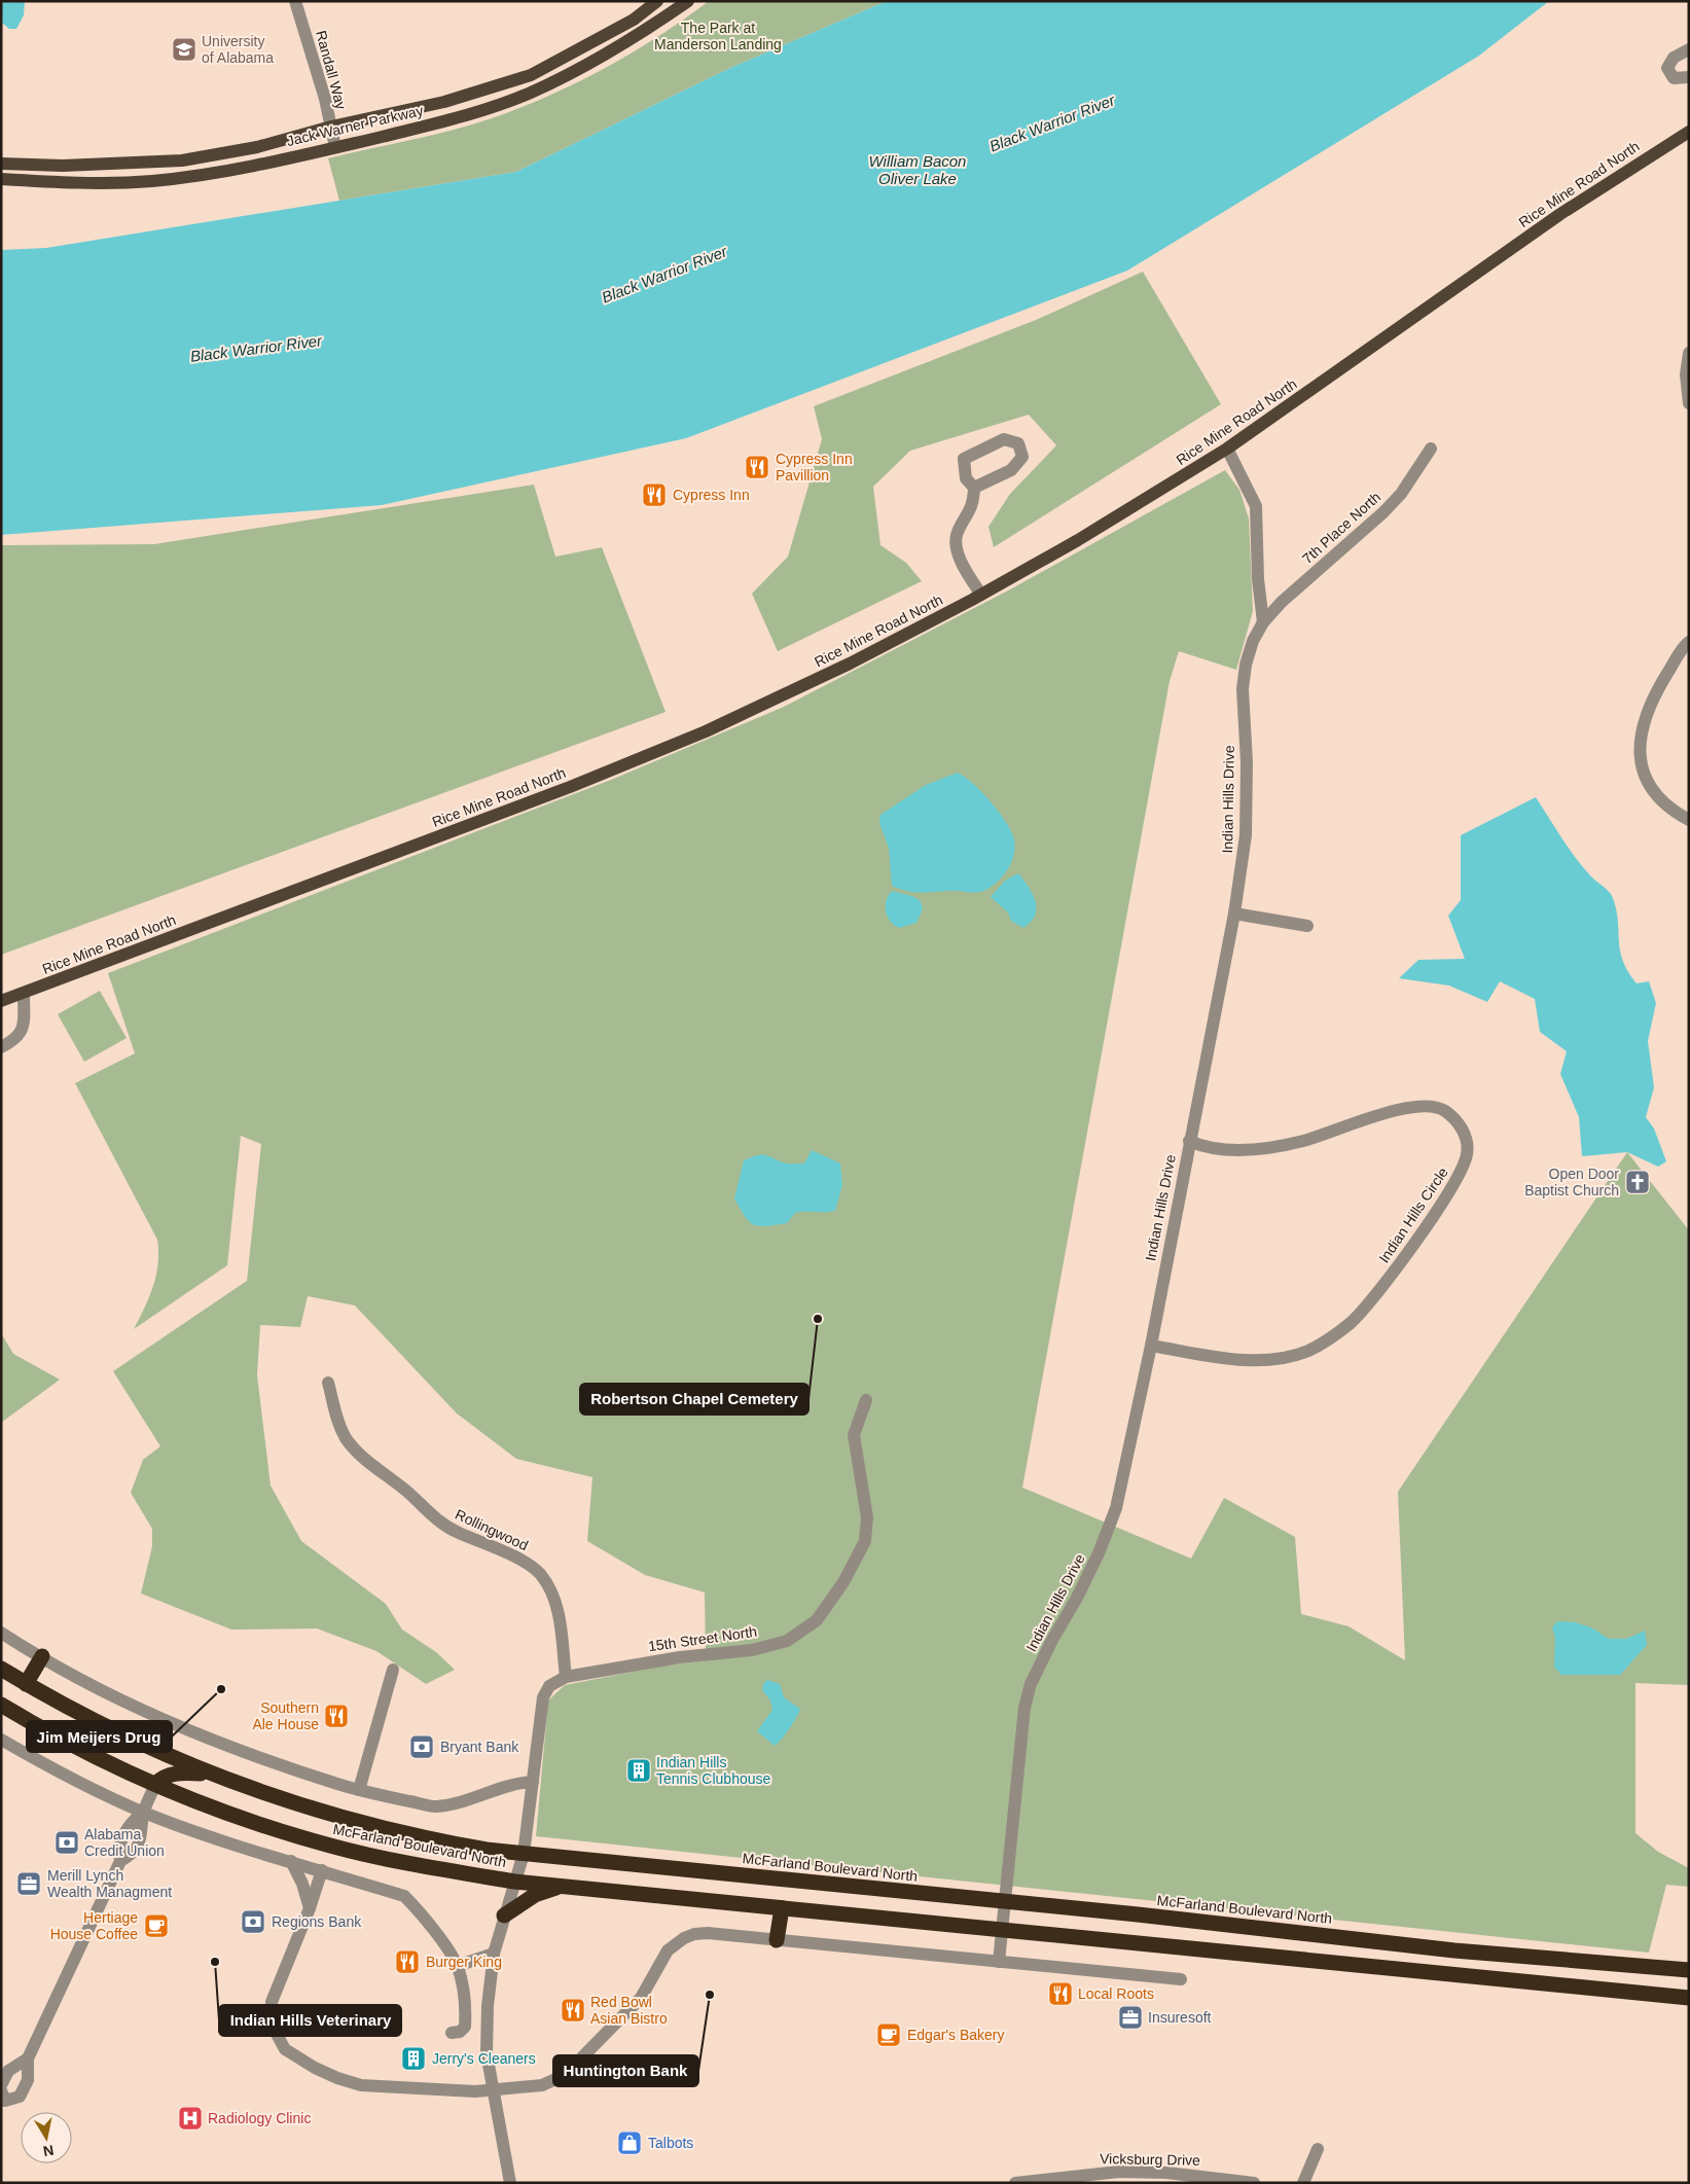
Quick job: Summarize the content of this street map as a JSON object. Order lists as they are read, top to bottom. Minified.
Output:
{"streets":{"highway":["McFarland Boulevard North"],"main road":["Jack Warner Parkway","Rice Mine Road North"],"street":["Randall Way","7th Place North","Indian Hills Drive","Indian Hills Circle","Rollingwood","15th Street North","Vicksburg Drive"]},"crossings":[["Randall Way","Jack Warner Parkway"],["7th Place North","Indian Hills Drive"],["Indian Hills Drive","Indian Hills Circle"],["Indian Hills Drive","McFarland Boulevard North"],["Rollingwood","15th Street North"]],"water":["Black Warrior River","William Bacon Oliver Lake"],"parks":["The Park at Manderson Landing"],"places":{"school or university":["University of Alabama"],"restaurant":["Cypress Inn Pavillion","Cypress Inn","Southern Ale House","Burger King","Local Roots","Red Bowl Asian Bistro"],"church":["Open Door Baptist Church"],"other":["Robertson Chapel Cemetery","Jim Meijers Drug","Indian Hills Veterinary","Huntington Bank"],"bank":["Bryant Bank","Alabama Credit Union","Regions Bank"],"building":["Indian Hills Tennis Clubhouse","Jerry's Cleaners"],"office":["Merill Lynch Wealth Managment","Insuresoft"],"cafe":["Hertiage House Coffee","Edgar's Bakery"],"hospital":["Radiology Clinic"],"shop":["Talbots"]},"north":"bottom"}
